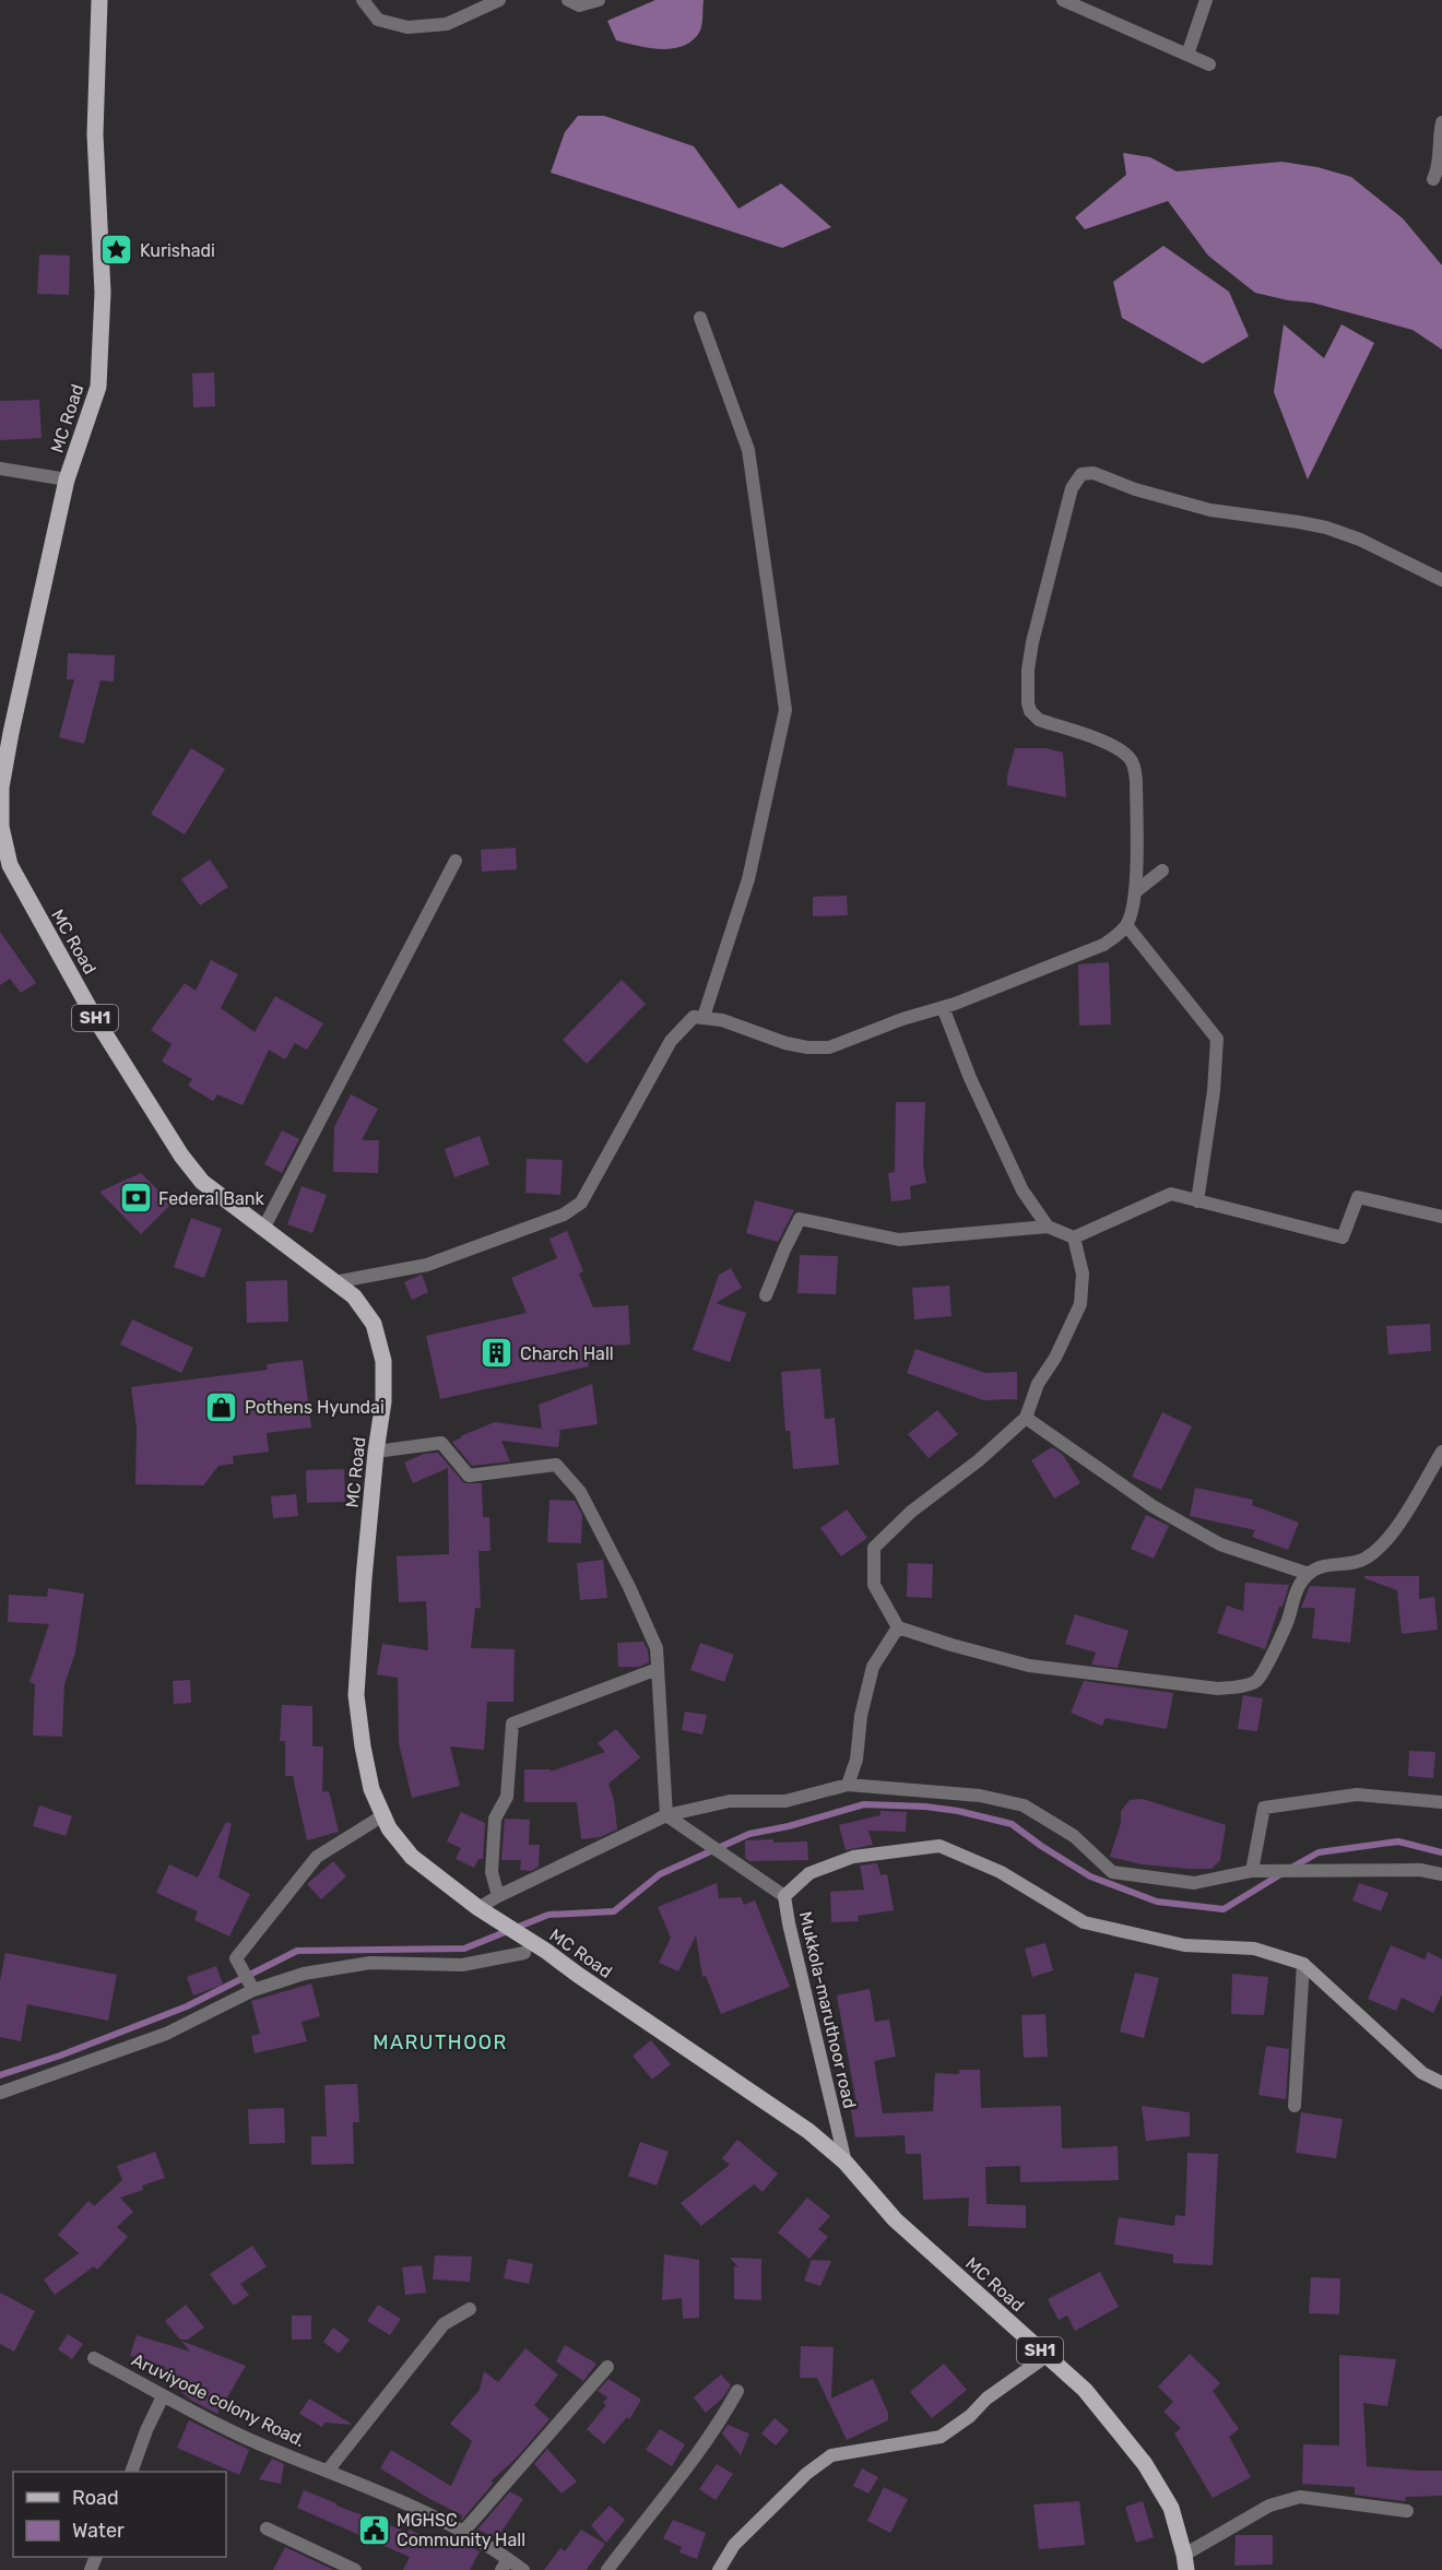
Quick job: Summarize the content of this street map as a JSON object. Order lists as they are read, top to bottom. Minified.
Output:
{"streets":{"main road":["MC Road","SH1"],"street":["Mukkola-maruthoor road","Aruviyode colony Road."]},"crossings":[["MC Road","Mukkola-maruthoor road"]],"districts":["MARUTHOOR"],"places":{"place":["Kurishadi"],"bank":["Federal Bank"],"building":["Charch Hall"],"shop":["Pothens Hyundai"],"public building":["MGHSC Community Hall"]},"legend":["Road","Water"]}
